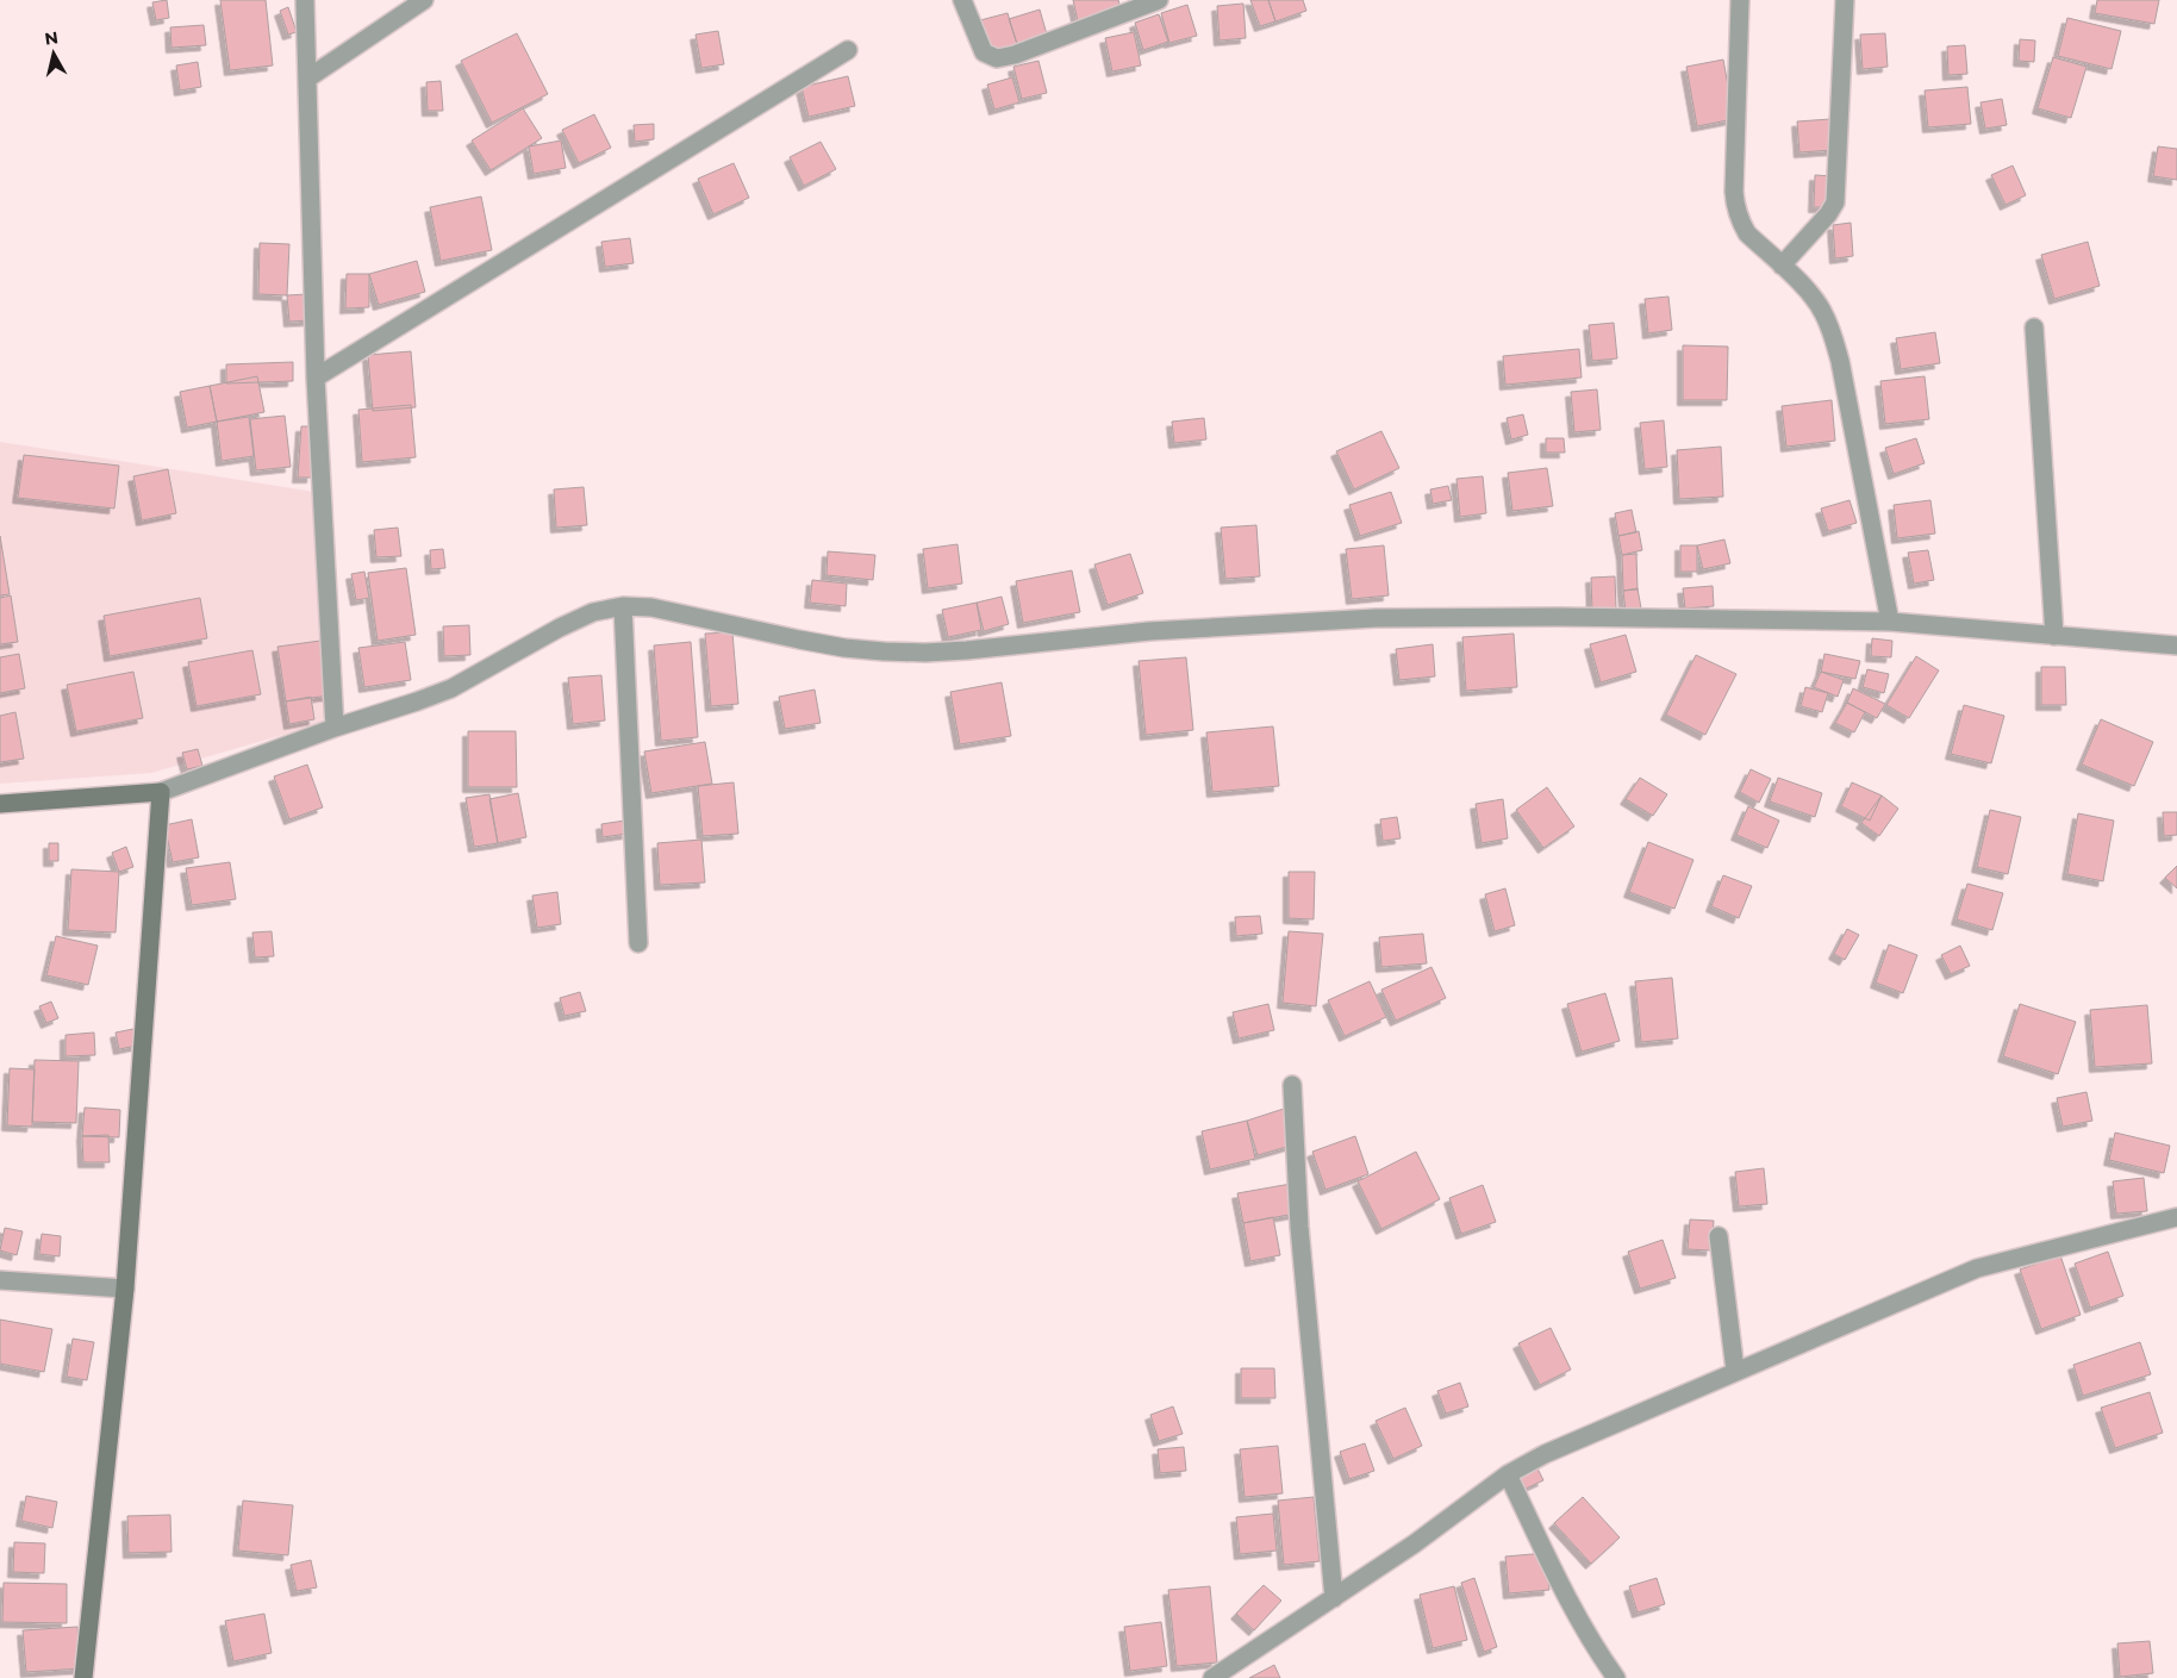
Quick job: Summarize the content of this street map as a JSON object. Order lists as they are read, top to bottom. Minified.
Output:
{"north":"top"}
